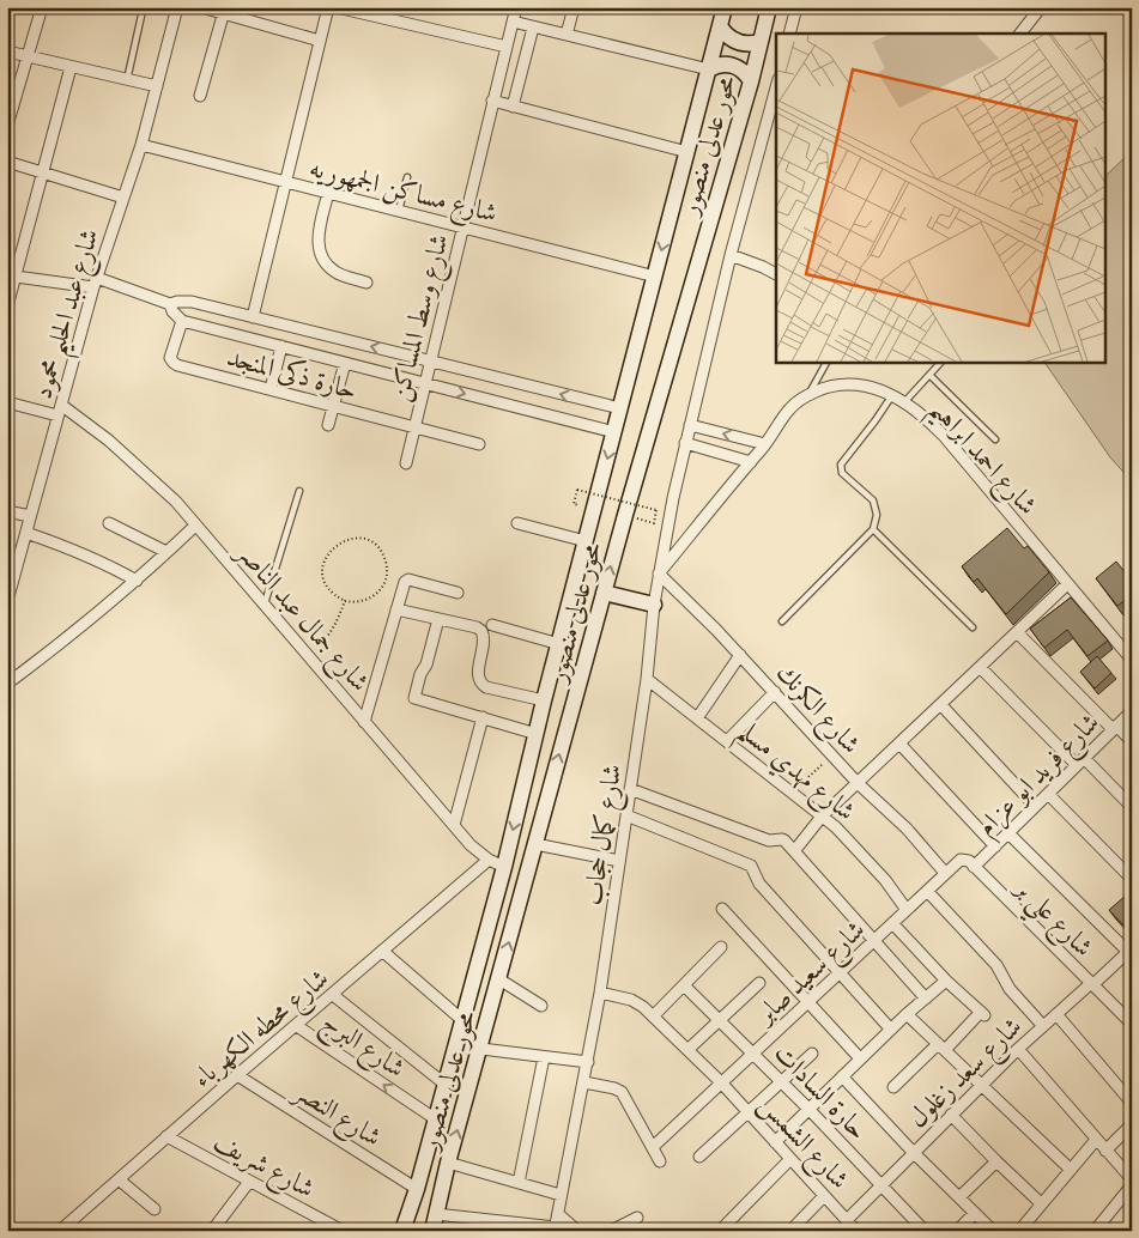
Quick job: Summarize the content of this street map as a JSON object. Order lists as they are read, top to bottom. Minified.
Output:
{"streets":{"main road":["محور عدلى منصور"],"street":["شارع مساكن الجمهوريه","شارع عبد الحليم محمود","شارع وسط المساكن","حارة ذكى المنجد","شارع احمد ابراهيم","شارع جمال عبد الناصر","شارع الكرنك","شارع مهدي مسلم","شارع فريد ابو عزام","شارع كمال حجاب","شارع علي بر","شارع سعيد صابر","شارع محطه الكهرباء","شارع البرج","شارع سعد زغلول","حارة السادات","شارع النصر","شارع الشمس","شارع شريف"]},"crossings":[["محور عدلى منصور","شارع مساكن الجمهوريه"],["محور عدلى منصور","شارع جمال عبد الناصر"],["محور عدلى منصور","شارع البرج"],["محور عدلى منصور","شارع النصر"],["شارع مساكن الجمهوريه","شارع عبد الحليم محمود"],["شارع مساكن الجمهوريه","شارع وسط المساكن"],["شارع عبد الحليم محمود","شارع جمال عبد الناصر"],["شارع وسط المساكن","حارة ذكى المنجد"],["شارع احمد ابراهيم","شارع الكرنك"],["شارع احمد ابراهيم","شارع كمال حجاب"],["شارع جمال عبد الناصر","شارع محطه الكهرباء"],["شارع الكرنك","شارع كمال حجاب"],["شارع الكرنك","شارع سعيد صابر"],["شارع مهدي مسلم","شارع كمال حجاب"],["شارع مهدي مسلم","شارع سعيد صابر"],["شارع فريد ابو عزام","شارع علي بر"],["شارع فريد ابو عزام","شارع سعيد صابر"],["شارع كمال حجاب","شارع الشمس"],["شارع علي بر","شارع سعيد صابر"],["شارع علي بر","شارع سعد زغلول"],["شارع سعيد صابر","حارة السادات"],["شارع سعيد صابر","شارع الشمس"],["شارع محطه الكهرباء","شارع البرج"],["شارع محطه الكهرباء","شارع النصر"],["شارع محطه الكهرباء","شارع شريف"],["شارع سعد زغلول","حارة السادات"],["شارع سعد زغلول","شارع الشمس"]]}
